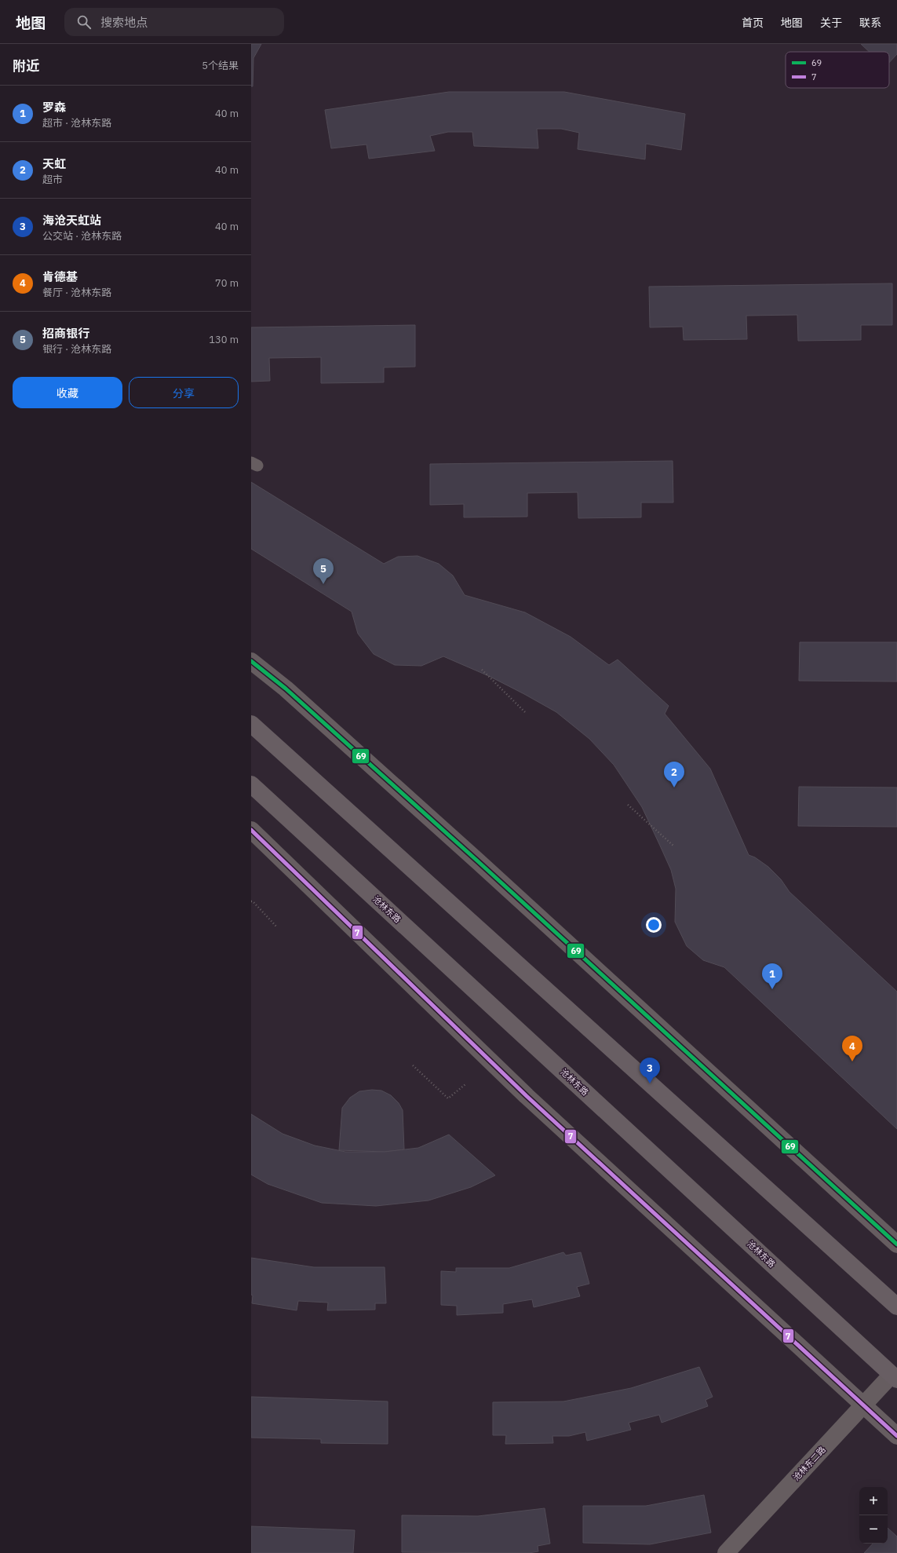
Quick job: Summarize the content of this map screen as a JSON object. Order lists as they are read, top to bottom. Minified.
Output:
{"streets":{"street":["沧林东路","沧林东二路"]},"crossings":[["沧林东路","沧林东二路"]],"lines":["transit line 69","transit line 7"],"legend":["69","7"],"page":{"header":"地图","search":"搜索地点","nav":["首页","地图","关于","联系"],"heading":["附近","5个结果"],"list":[{"mark":"1","name":"罗森","note":"超市 · 沧林东路","value":"40 m"},{"mark":"2","name":"天虹","note":"超市","value":"40 m"},{"mark":"3","name":"海沧天虹站","note":"公交站 · 沧林东路","value":"40 m"},{"mark":"4","name":"肯德基","note":"餐厅 · 沧林东路","value":"70 m"},{"mark":"5","name":"招商银行","note":"银行 · 沧林东路","value":"130 m"}],"buttons":["收藏","分享"],"pins":["5","2","1","4","3"],"map_buttons":["+","−"]}}
